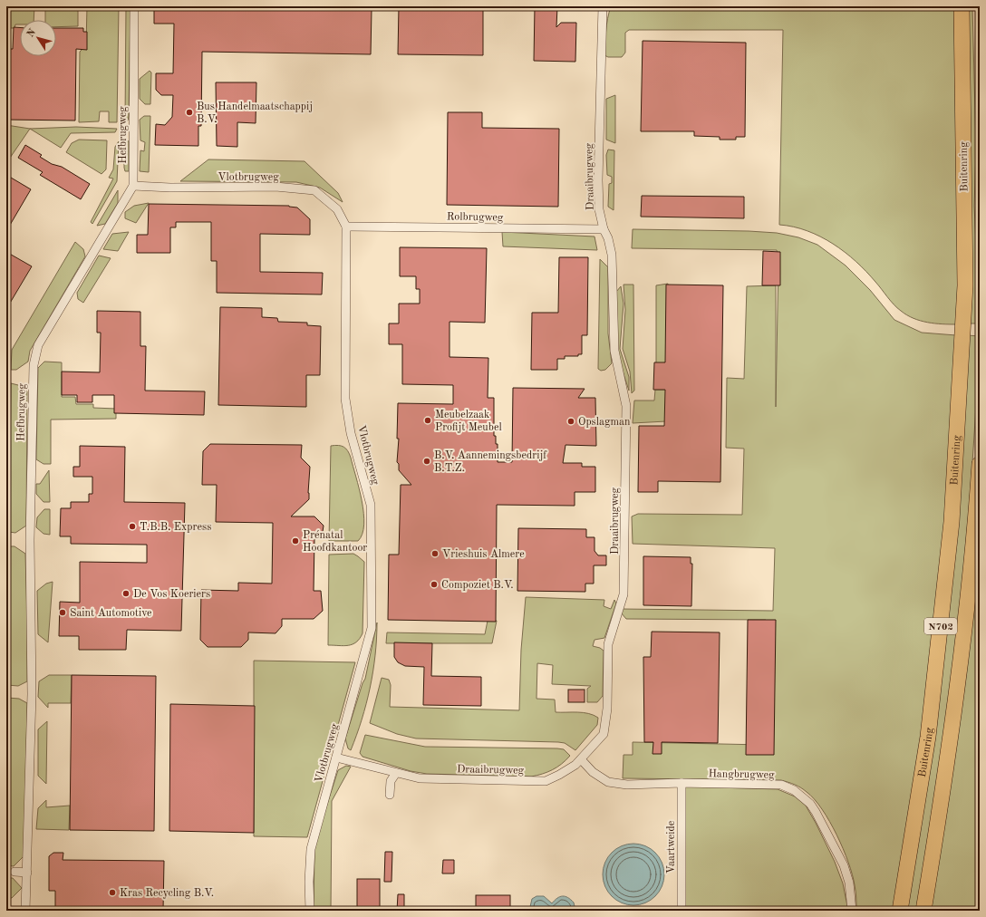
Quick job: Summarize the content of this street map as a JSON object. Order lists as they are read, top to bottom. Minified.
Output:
{"streets":{"highway":["Buitenring","N702"],"street":["Hefbrugweg","Vlotbrugweg","Draaibrugweg","Rolbrugweg","Hangbrugweg","Vaartweide"]},"crossings":[["Hefbrugweg","Vlotbrugweg"],["Vlotbrugweg","Draaibrugweg"],["Vlotbrugweg","Rolbrugweg"],["Draaibrugweg","Rolbrugweg"],["Draaibrugweg","Hangbrugweg"],["Hangbrugweg","Vaartweide"]],"places":["Bus Handelmaatschappij B.V.","Meubelzaak Profijt Meubel","Opslagman","B.V. Aannemingsbedrijf B.T.Z.","T.B.B. Express","Prénatal Hoofdkantoor","Vrieshuis Almere","Compoziet B.V.","De Vos Koeriers","Saint Automotive","Kras Recycling B.V."],"north":"top left"}
